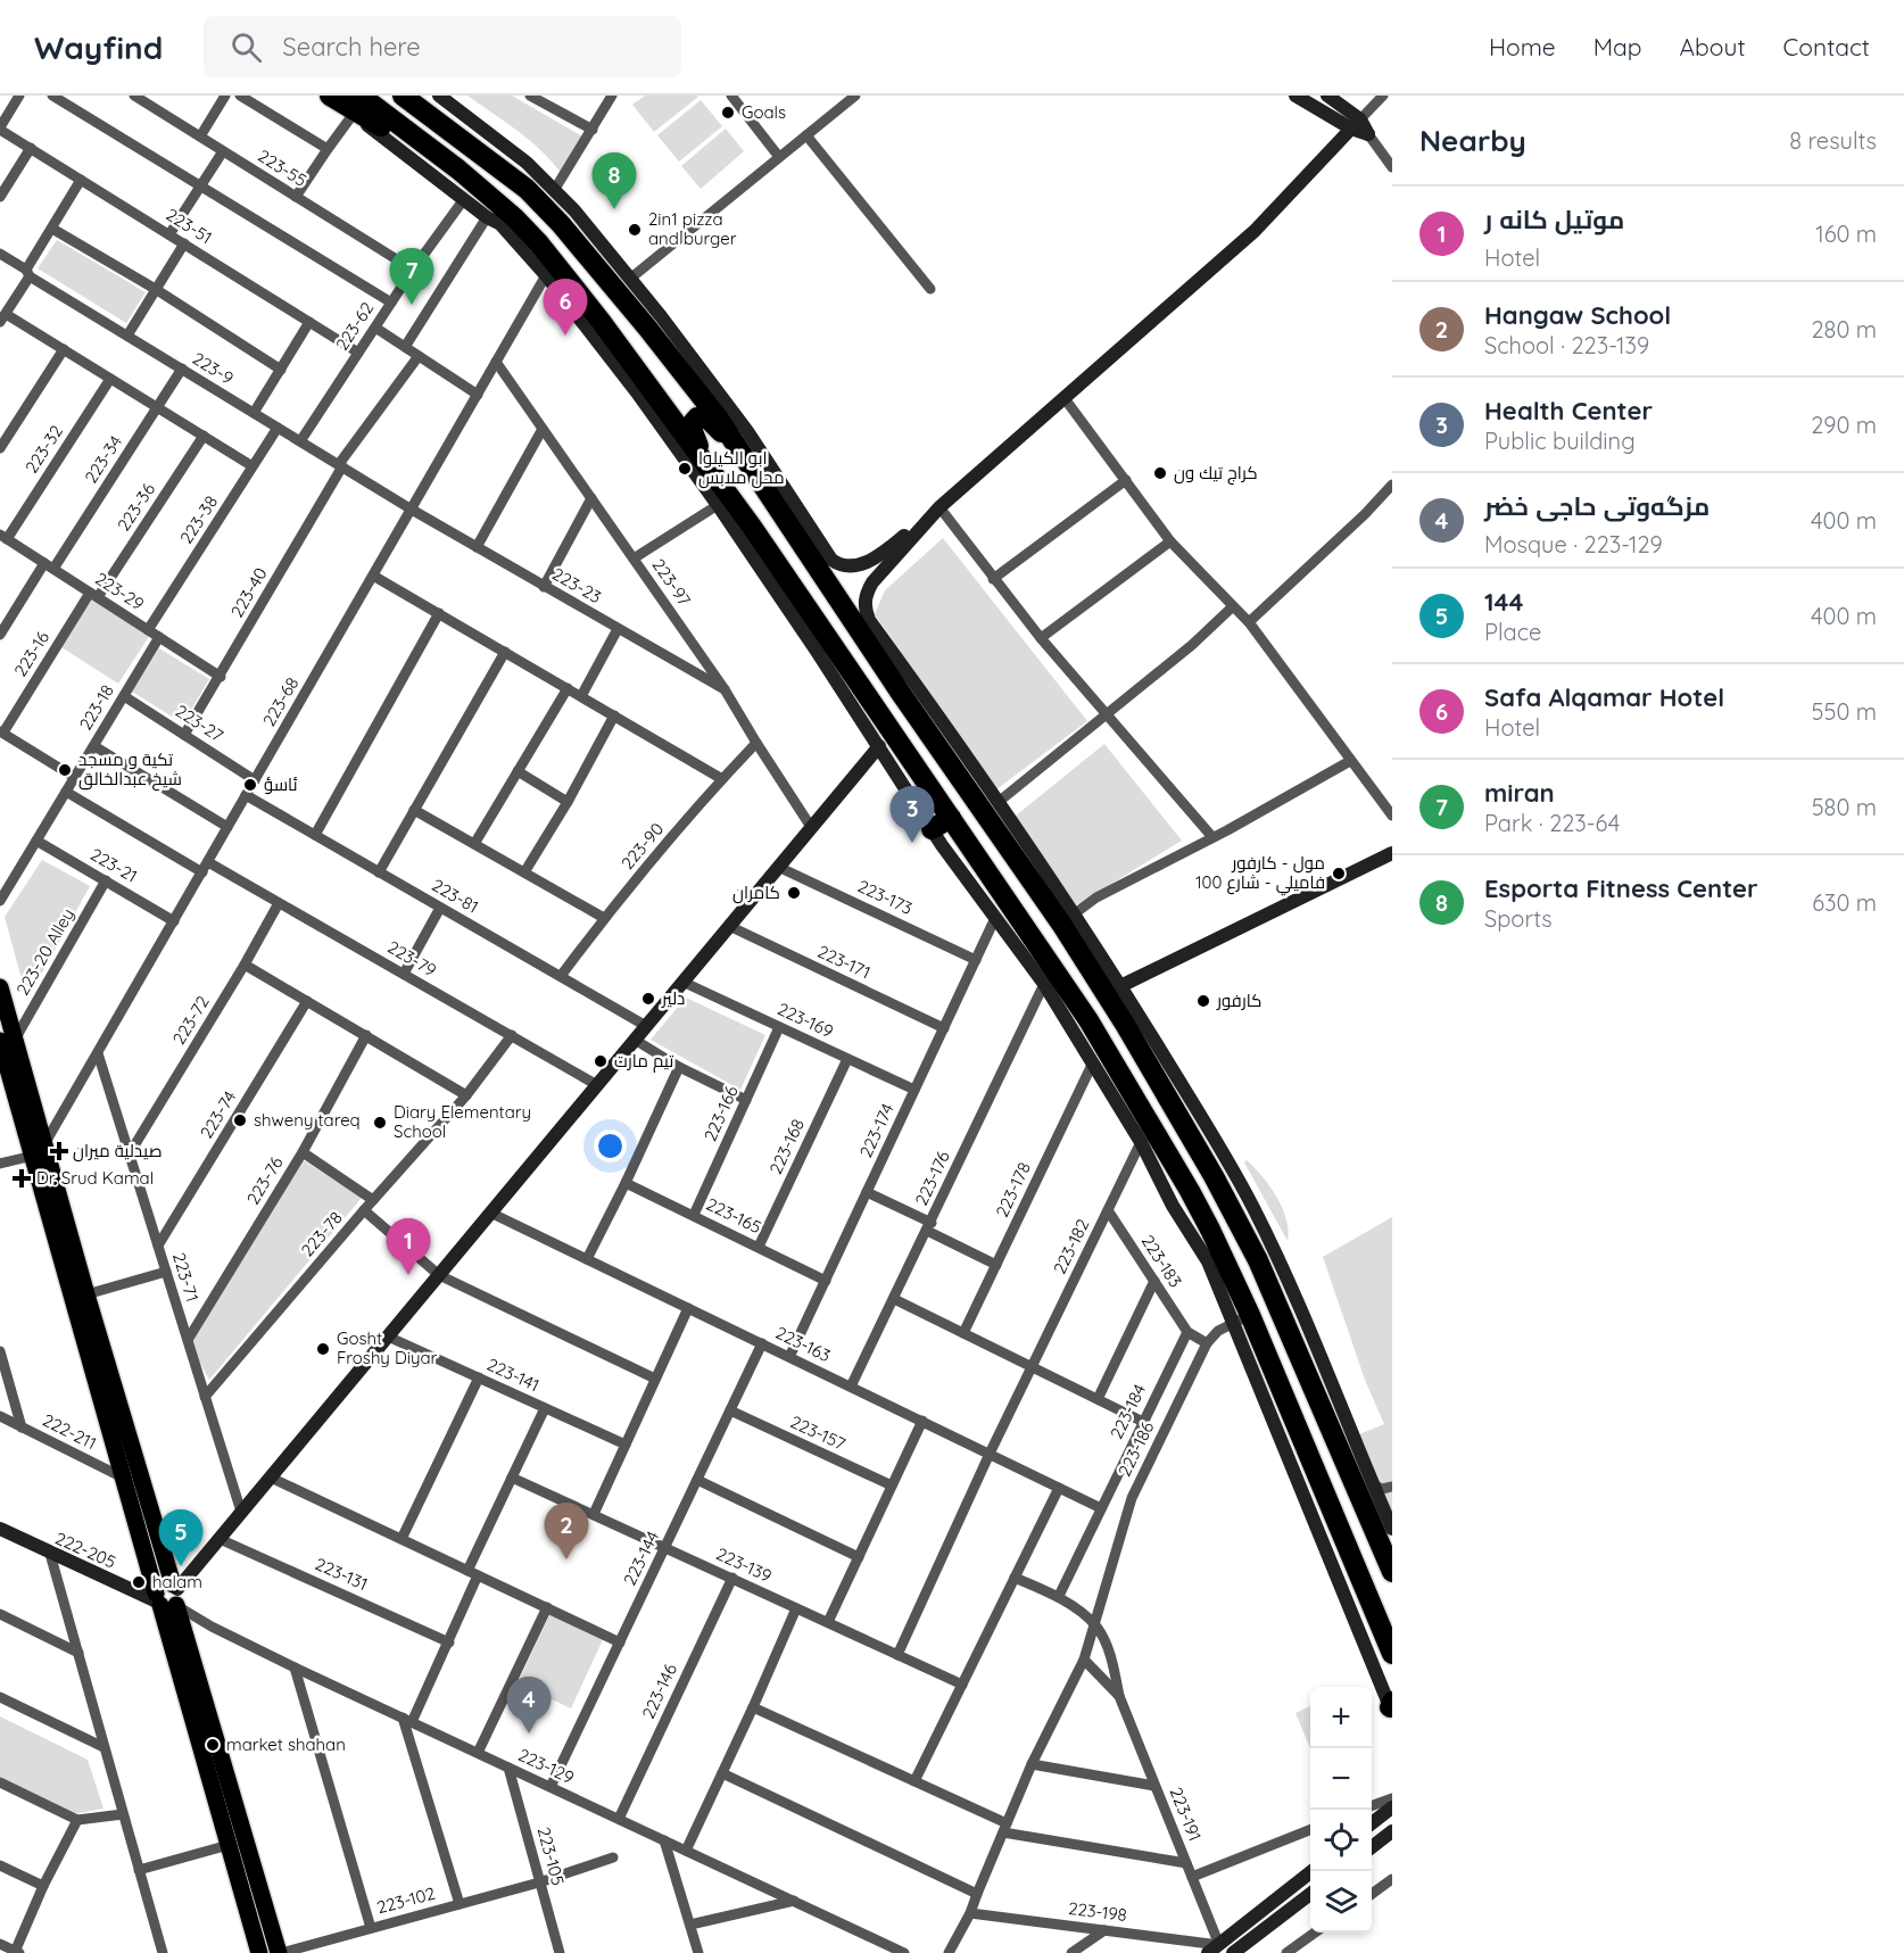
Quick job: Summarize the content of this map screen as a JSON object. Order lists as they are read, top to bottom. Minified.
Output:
{"streets":{"street":["223-55","223-51","223-62","223-9","223-32","223-34","223-36","223-38","223-97","223-23","223-29","223-40","223-16","223-68","223-18","223-27","223-90","223-21","223-81","223-173","223-20 Alley","223-79","223-171","223-72","223-169","223-166","223-74","223-174","223-168","223-176","223-76","223-178","223-165","223-78","223-182","223-183","223-71","223-163","223-141","223-184","222-211","223-157","223-186","222-205","223-144","223-139","223-131","223-146","223-129","223-191","223-105","223-102","223-198"]},"crossings":[["223-55","223-62"],["223-51","223-62"],["223-62","223-9"],["223-9","223-34"],["223-9","223-38"],["223-9","223-23"],["223-9","223-40"],["223-9","223-68"],["223-32","223-29"],["223-34","223-29"],["223-36","223-29"],["223-36","223-16"],["223-38","223-29"],["223-97","223-23"],["223-97","223-68"],["223-97","223-90"],["223-23","223-68"],["223-29","223-40"],["223-29","223-16"],["223-29","223-18"],["223-40","223-27"],["223-68","223-27"],["223-68","223-21"],["223-68","223-81"],["223-68","223-79"],["223-68","223-71"],["223-18","223-27"],["223-18","223-21"],["223-90","223-81"],["223-21","223-20 Alley"],["223-173","223-174"],["223-79","223-72"],["223-79","223-78"],["223-171","223-174"],["223-72","223-71"],["223-169","223-166"],["223-169","223-174"],["223-169","223-168"],["223-166","223-165"],["223-74","223-71"],["223-174","223-165"],["223-174","223-163"],["223-168","223-165"],["223-176","223-163"],["223-76","223-71"],["223-78","223-71"],["223-182","223-183"],["223-182","223-163"],["223-182","223-139"],["223-183","223-184"],["223-163","223-184"],["223-163","223-144"],["223-157","223-144"],["223-186","223-198"],["222-205","223-129"],["223-144","223-139"],["223-144","223-129"],["223-139","223-146"],["223-146","223-129"],["223-129","223-105"],["223-191","223-198"],["223-105","223-102"]],"places":{"other":["Goals","2in1 pizza and burger","ابو الكيلوا محل ملابس","كراج تيك ون","تكية و مسجد شيخ عبدالخالق","ئاسؤ","مول - كارفور فاميلي - شارع 100","كامران","دلير","کارفور","تیم مارت","shweny tareq","Diary Elementary School","Gosht Froshy Diyar","halam","market shahan"],"health":["صيدلية ميران","Dr. Srud Kamal"]},"page":{"header":"Wayfind","search":"Search here","nav":["Home","Map","About","Contact"],"heading":["Nearby","8 results"],"pins":["8","7","6","3","1","2","5","4"],"list":[{"mark":"1","name":"موتيل كانه ر","note":"Hotel","value":"160 m"},{"mark":"2","name":"Hangaw School","note":"School · 223-139","value":"280 m"},{"mark":"3","name":"Health Center","note":"Public building","value":"290 m"},{"mark":"4","name":"مزگه‌وتی حاجی خضر","note":"Mosque · 223-129","value":"400 m"},{"mark":"5","name":"144","note":"Place","value":"400 m"},{"mark":"6","name":"Safa Alqamar Hotel","note":"Hotel","value":"550 m"},{"mark":"7","name":"miran","note":"Park · 223-64","value":"580 m"},{"mark":"8","name":"Esporta Fitness Center","note":"Sports","value":"630 m"}],"map_buttons":["+","−"]}}
